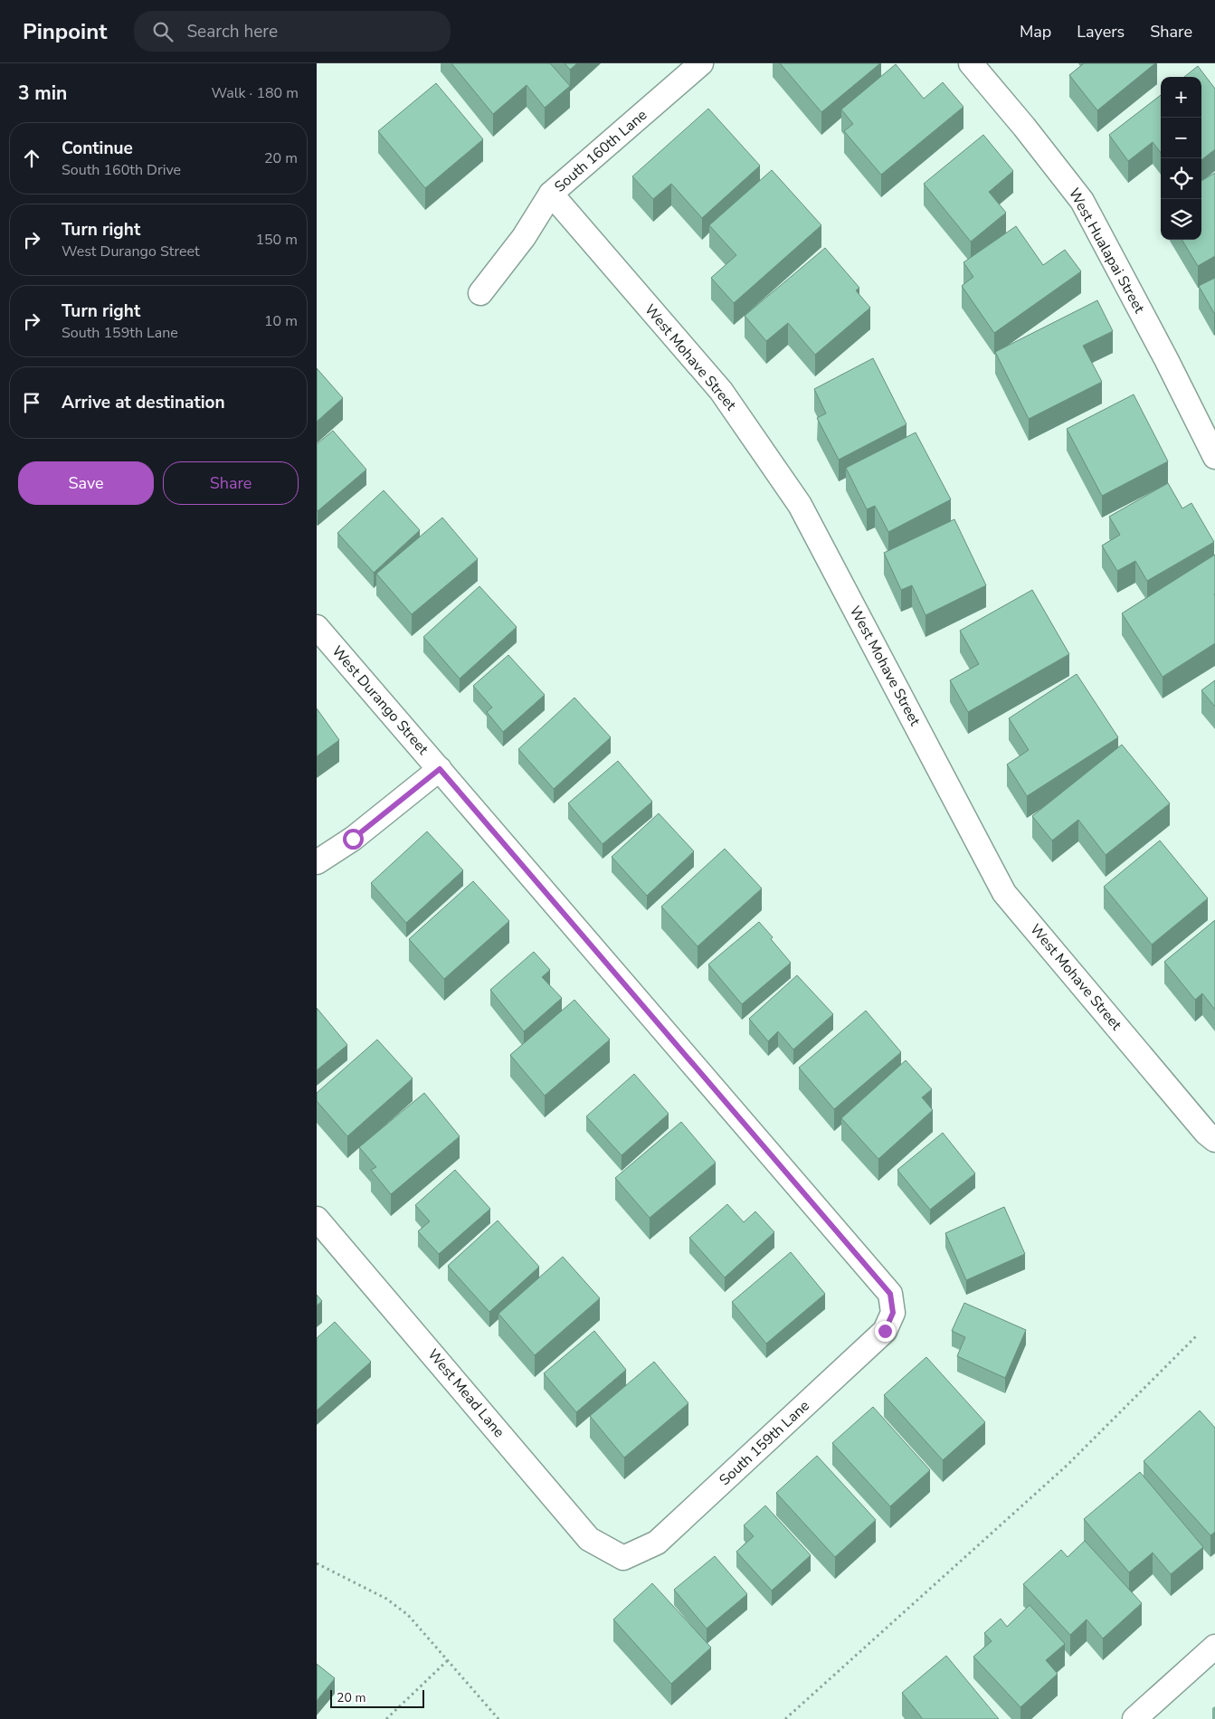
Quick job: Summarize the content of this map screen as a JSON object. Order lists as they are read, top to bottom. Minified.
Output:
{"streets":{"street":["South 160th Lane","West Hualapai Street","West Mohave Street","West Durango Street","West Mead Lane","South 159th Lane"]},"crossings":[["South 160th Lane","West Mohave Street"],["West Durango Street","South 159th Lane"],["West Mead Lane","South 159th Lane"]],"scale_bar":"20 m","page":{"header":"Pinpoint","search":"Search here","nav":["Map","Layers","Share"],"heading":["3 min","Walk · 180 m"],"map_buttons":["+","−"],"list":[["Continue","South 160th Drive","20 m"],["Turn right","West Durango Street","150 m"],["Turn right","South 159th Lane","10 m"],"Arrive at destination"],"buttons":["Save","Share"],"scale":"20 m"}}
